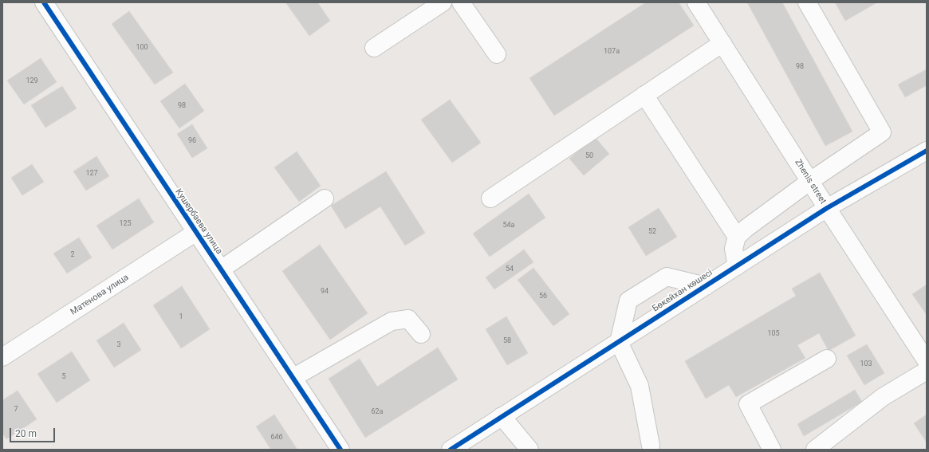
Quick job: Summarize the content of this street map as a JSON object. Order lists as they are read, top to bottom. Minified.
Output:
{"streets":{"street":["Zhenis street","Кушербаева улица","Бөкейхан көшесі","Матенова улица"]},"crossings":[["Zhenis street","Бөкейхан көшесі"],["Кушербаева улица","Матенова улица"]],"house_numbers":["100","107а","98","129","98","96","50","127","125","54а","52","2","54","94","56","1","105","58","3","103","5","7","62а","64б"],"scale_bar":"20 m"}
